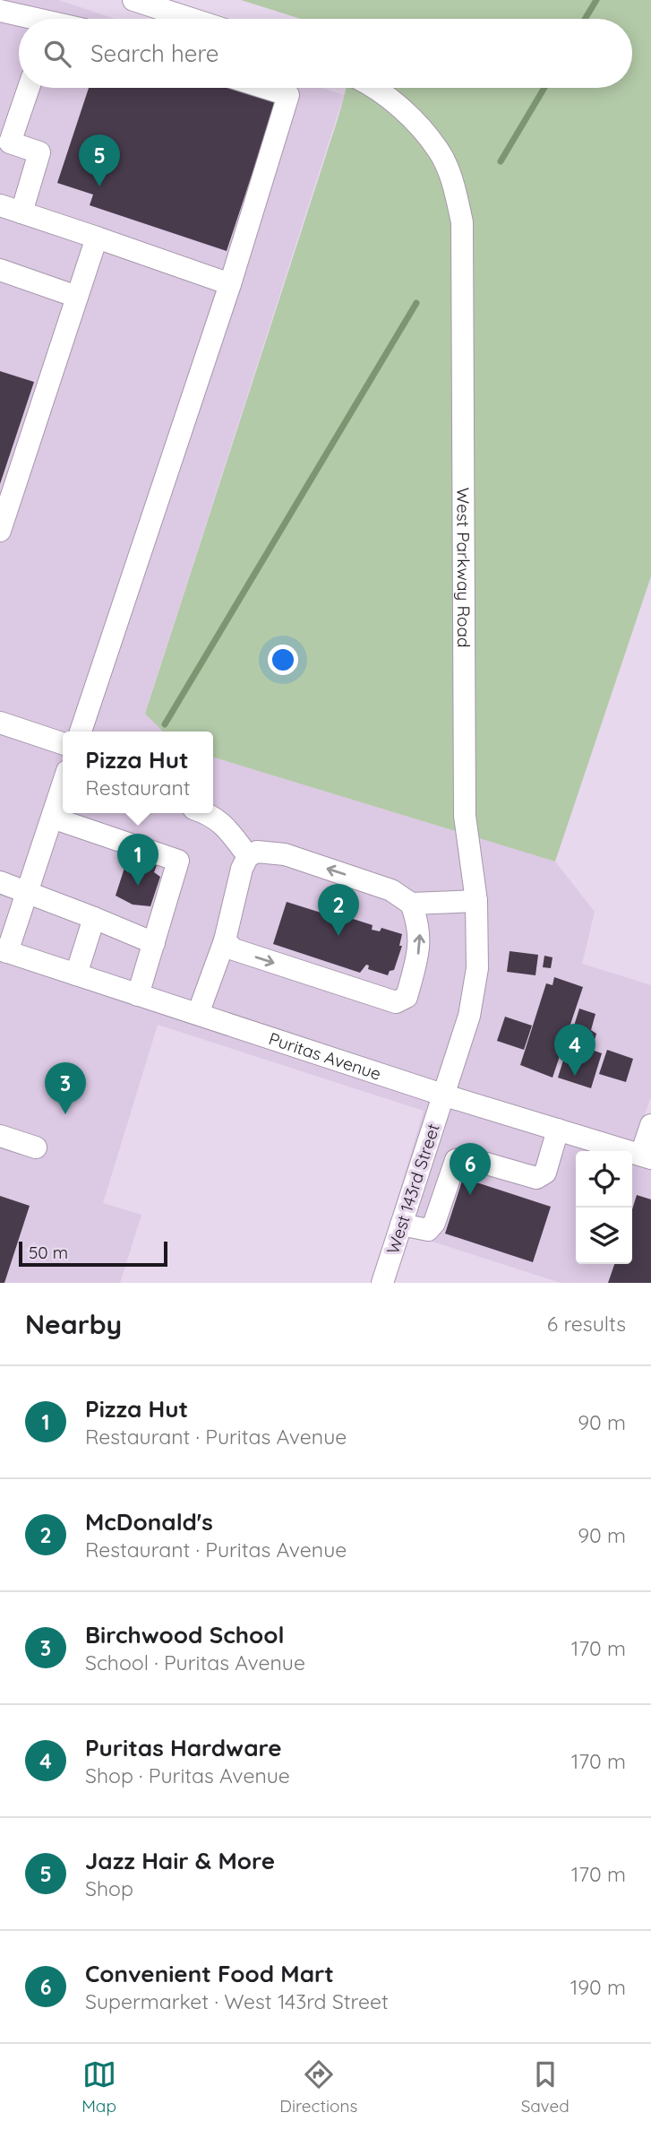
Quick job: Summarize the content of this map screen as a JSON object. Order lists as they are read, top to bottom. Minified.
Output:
{"streets":{"street":["West Parkway Road","Puritas Avenue","West 143rd Street"]},"crossings":[["West Parkway Road","Puritas Avenue"],["West Parkway Road","West 143rd Street"],["Puritas Avenue","West 143rd Street"]],"scale_bar":"50 m","page":{"search":"Search here","pins":["5","1","2","4","3","6"],"popup":["Pizza Hut","Restaurant"],"scale":"50 m","heading":["Nearby","6 results"],"list":[{"mark":"1","name":"Pizza Hut","note":"Restaurant · Puritas Avenue","value":"90 m"},{"mark":"2","name":"McDonald's","note":"Restaurant · Puritas Avenue","value":"90 m"},{"mark":"3","name":"Birchwood School","note":"School · Puritas Avenue","value":"170 m"},{"mark":"4","name":"Puritas Hardware","note":"Shop · Puritas Avenue","value":"170 m"},{"mark":"5","name":"Jazz Hair & More","note":"Shop","value":"170 m"},{"mark":"6","name":"Convenient Food Mart","note":"Supermarket · West 143rd Street","value":"190 m"}],"nav":["Map","Directions","Saved"]}}
